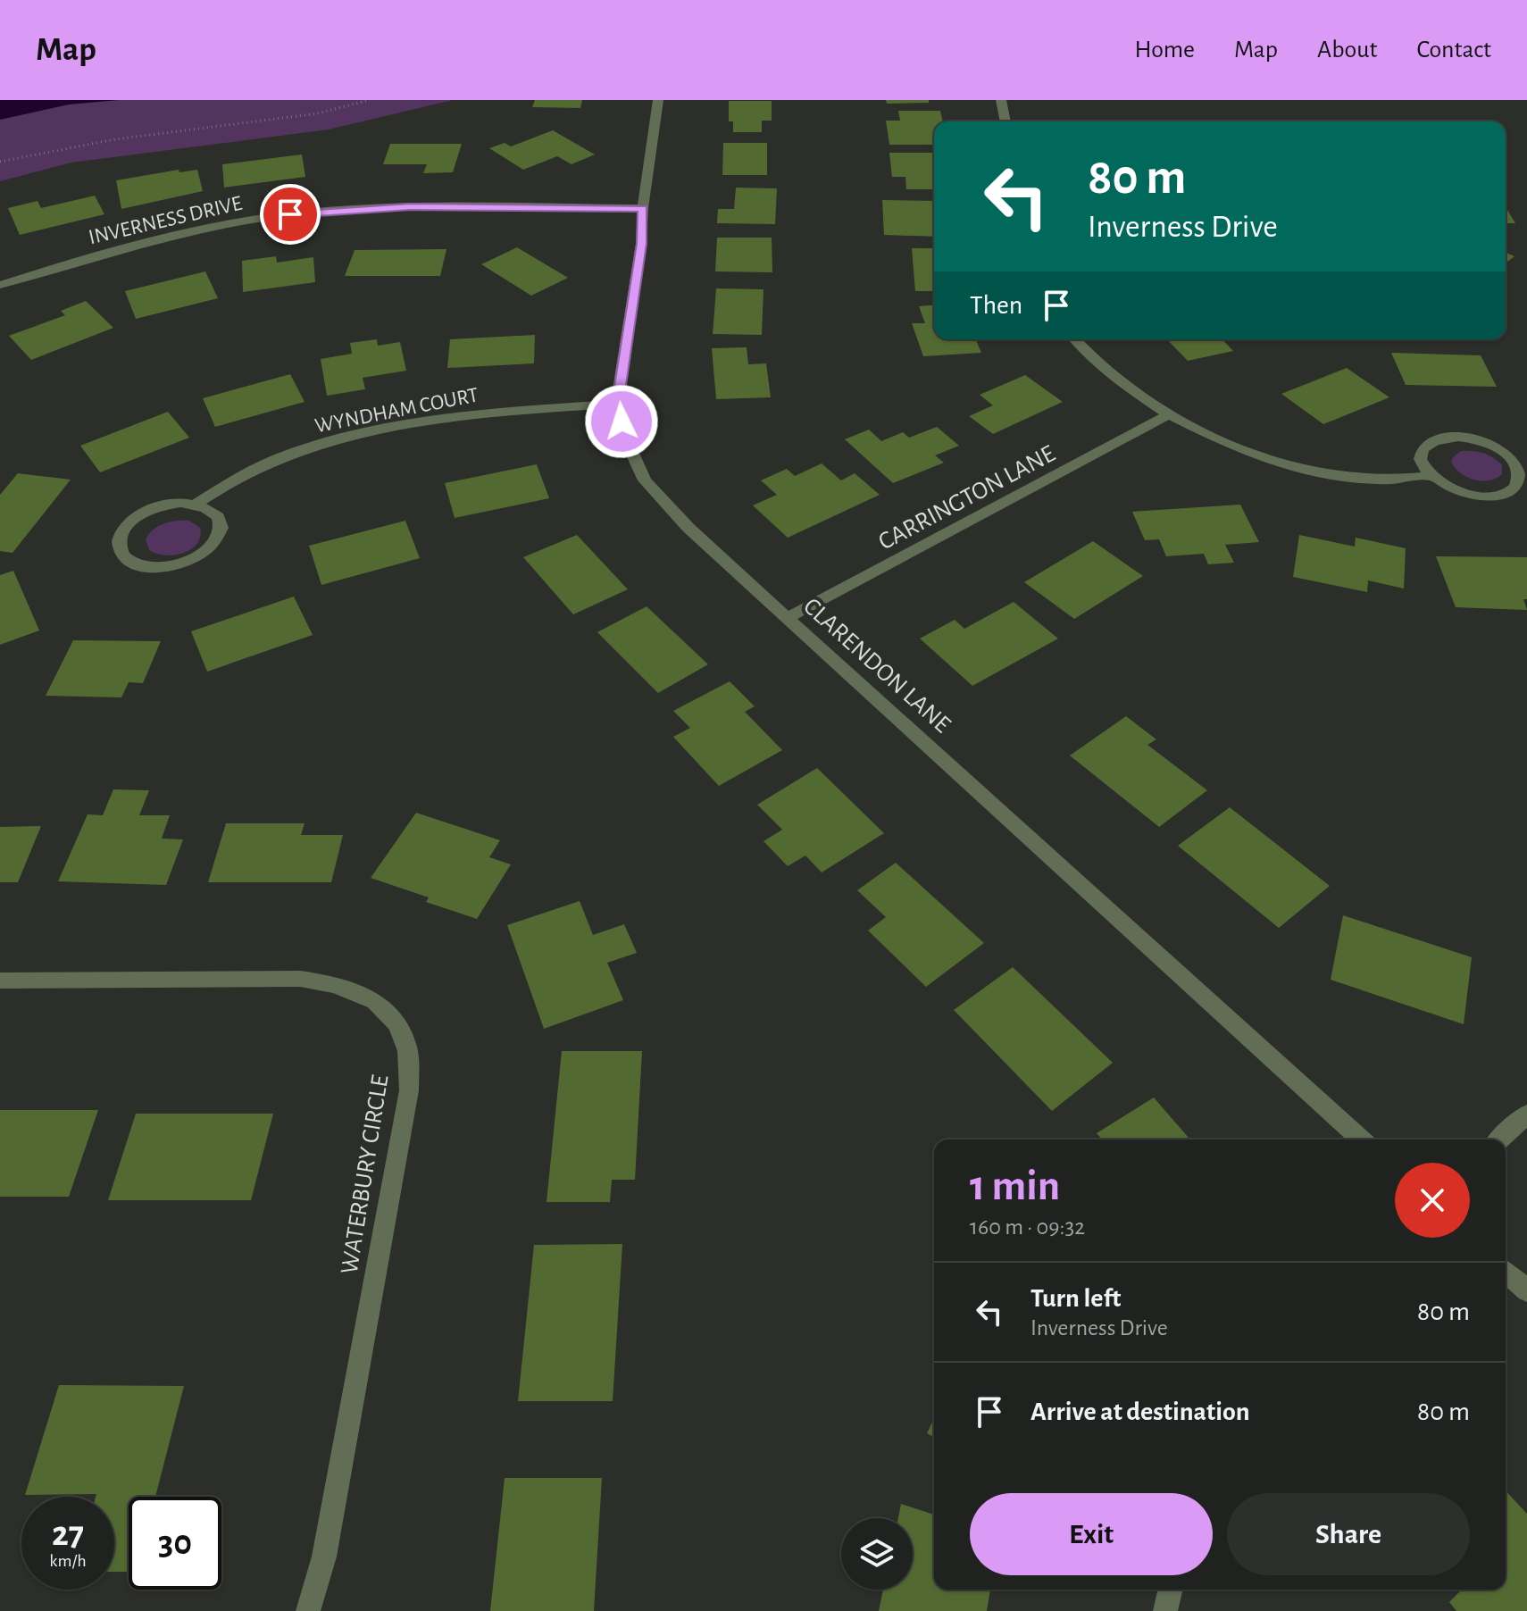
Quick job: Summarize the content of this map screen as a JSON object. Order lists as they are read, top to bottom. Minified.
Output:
{"streets":{"street":["INVERNESS DRIVE","WYNDHAM COURT","CARRINGTON LANE","CLARENDON LANE","WATERBURY CIRCLE"]},"crossings":[["INVERNESS DRIVE","CLARENDON LANE"],["WYNDHAM COURT","CLARENDON LANE"],["CARRINGTON LANE","CLARENDON LANE"]],"page":{"header":"Map","nav":["Home","Map","About","Contact"],"turn":["80 m","Inverness Drive"],"then":"Then","heading":["1 min","160 m · 09:32"],"list":[{"name":"Turn left","note":"Inverness Drive","value":"80 m"},{"name":"Arrive at destination","value":"80 m"}],"buttons":["Exit","Share"],"speed":"27 km/h","limit":"30"}}
